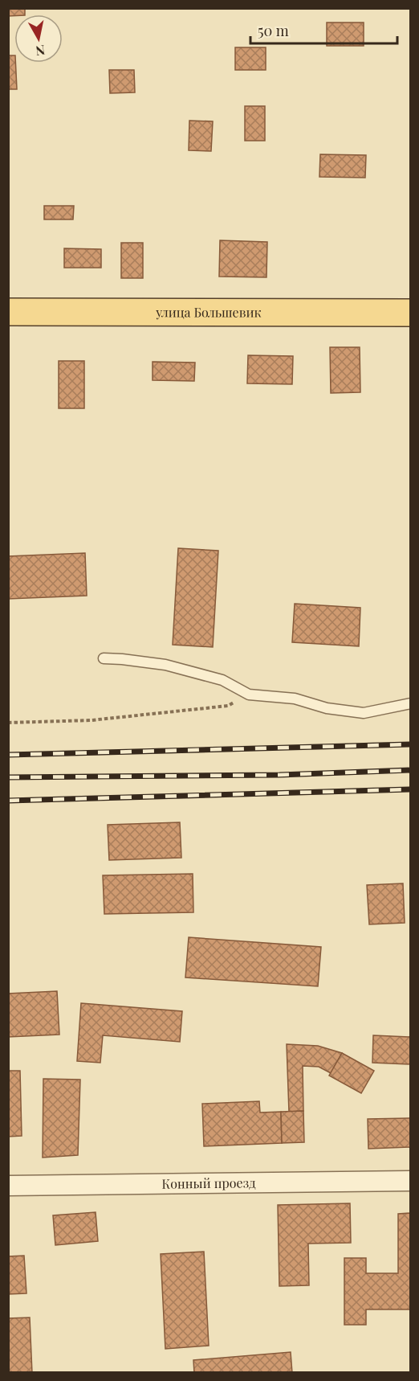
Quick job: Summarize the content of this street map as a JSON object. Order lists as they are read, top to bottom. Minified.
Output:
{"streets":{"main road":["улица Большевик"],"street":["Конный проезд"]},"scale_bar":"50 m","north":"bottom"}
